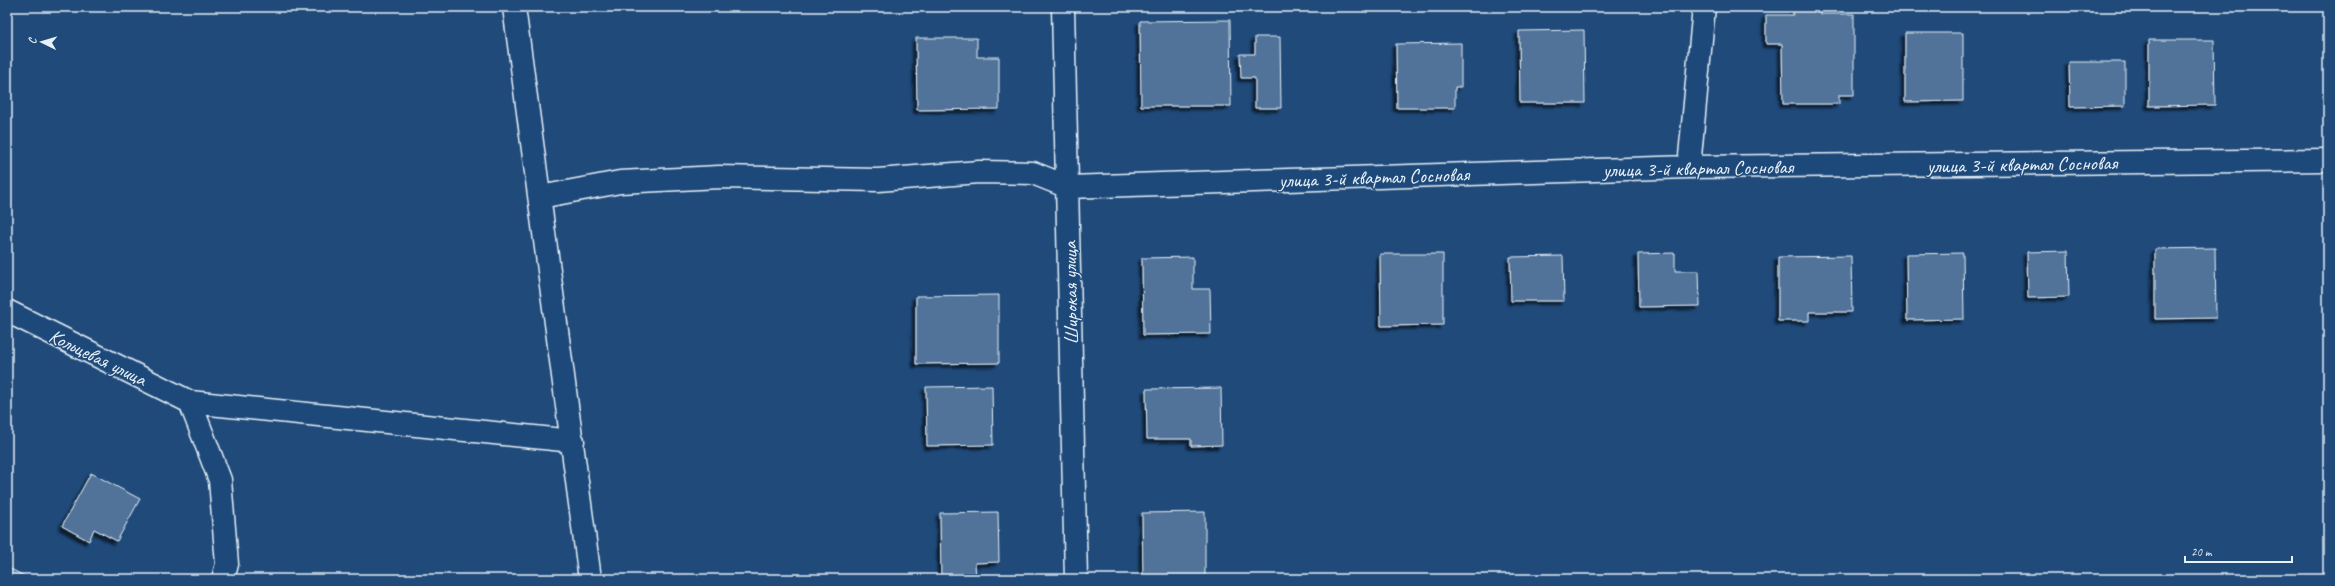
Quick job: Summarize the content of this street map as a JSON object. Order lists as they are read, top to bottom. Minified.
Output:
{"streets":{"street":["улица 3-й квартал Сосновая","Широкая улица","Кольцевая улица"]},"crossings":[["улица 3-й квартал Сосновая","Широкая улица"]],"scale_bar":"20 m","north":"left"}
